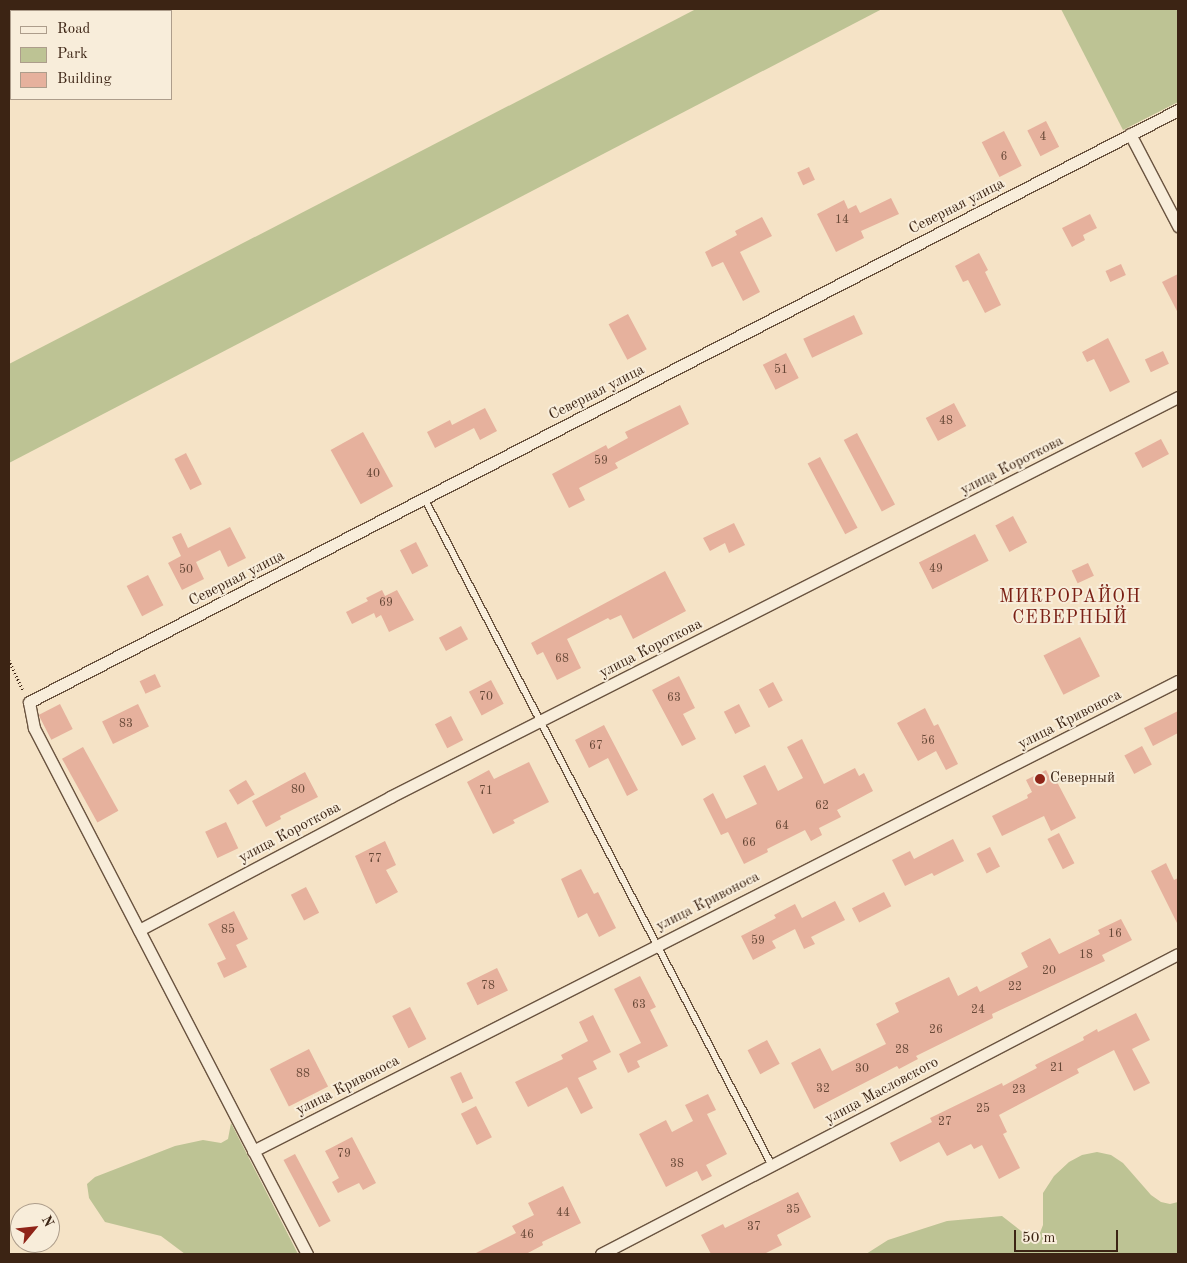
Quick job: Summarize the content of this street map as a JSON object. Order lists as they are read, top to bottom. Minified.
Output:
{"streets":{"street":["Северная улица","улица Короткова","улица Кривоноса","улица Масловского"]},"districts":["МИКРОРАЙОН СЕВЕРНЫЙ"],"places":["Северный"],"house_numbers":["4","6","14","51","48","59","40","49","50","69","68","70","63","83","56","67","80","71","62","64","66","77","85","16","59","18","20","78","22","63","24","26","28","21","30","88","32","23","25","27","79","38","35","44","37","46"],"legend":["Road","Park","Building"],"scale_bar":"50 m","north":"top right"}
